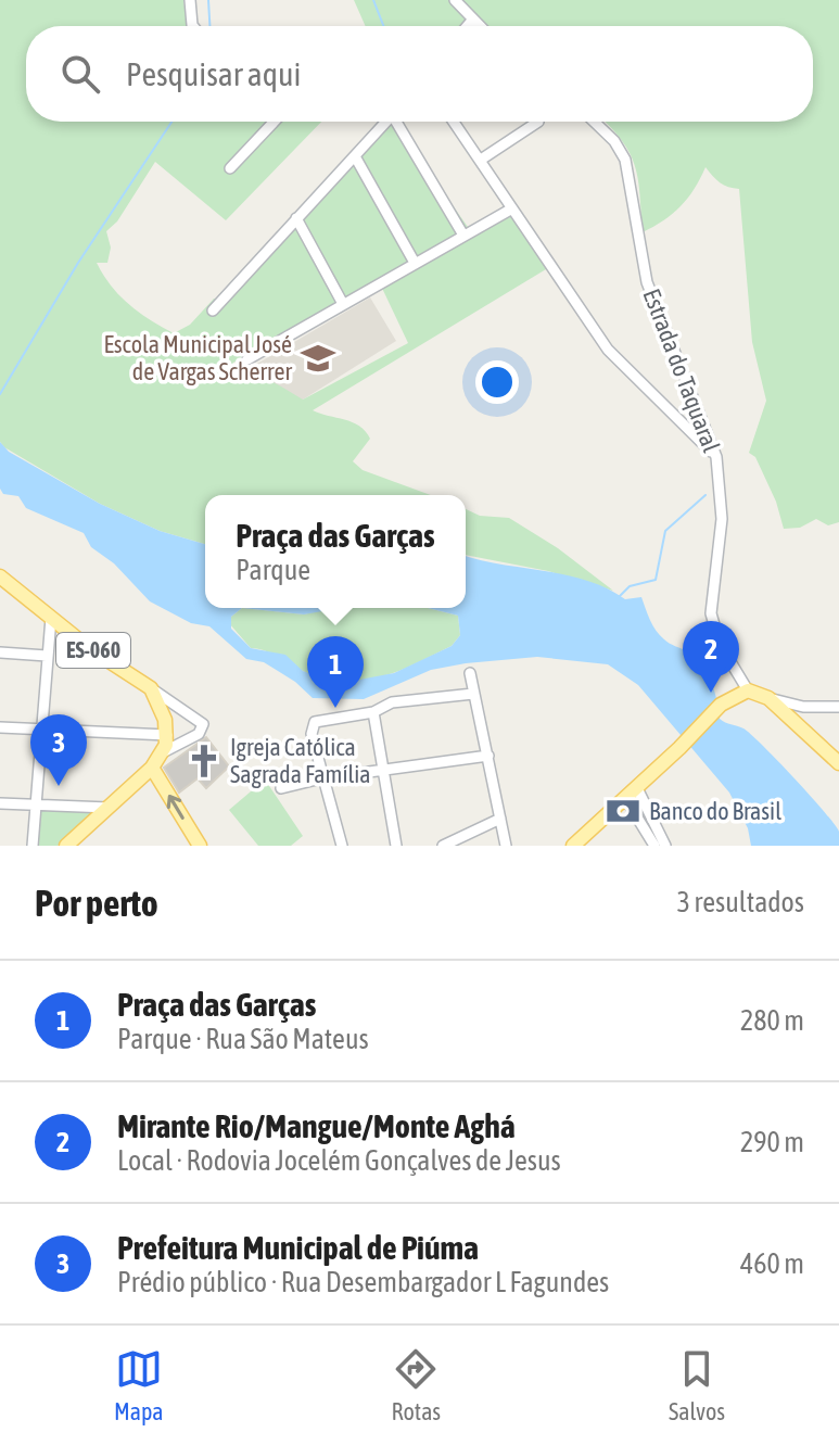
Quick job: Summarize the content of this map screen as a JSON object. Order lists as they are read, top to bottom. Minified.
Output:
{"streets":{"main road":["ES-060"],"street":["Estrada do Taquaral"]},"places":{"school or university":["Escola Municipal José de Vargas Scherrer"],"church":["Igreja Católica Sagrada Família"],"bank":["Banco do Brasil"]},"page":{"search":"Pesquisar aqui","popup":["Praça das Garças","Parque"],"pins":["2","1","3"],"heading":["Por perto","3 resultados"],"list":[{"mark":"1","name":"Praça das Garças","note":"Parque · Rua São Mateus","value":"280 m"},{"mark":"2","name":"Mirante Rio/Mangue/Monte Aghá","note":"Local · Rodovia Jocelém Gonçalves de Jesus","value":"290 m"},{"mark":"3","name":"Prefeitura Municipal de Piúma","note":"Prédio público · Rua Desembargador L Fagundes","value":"460 m"}],"nav":["Mapa","Rotas","Salvos"]}}
